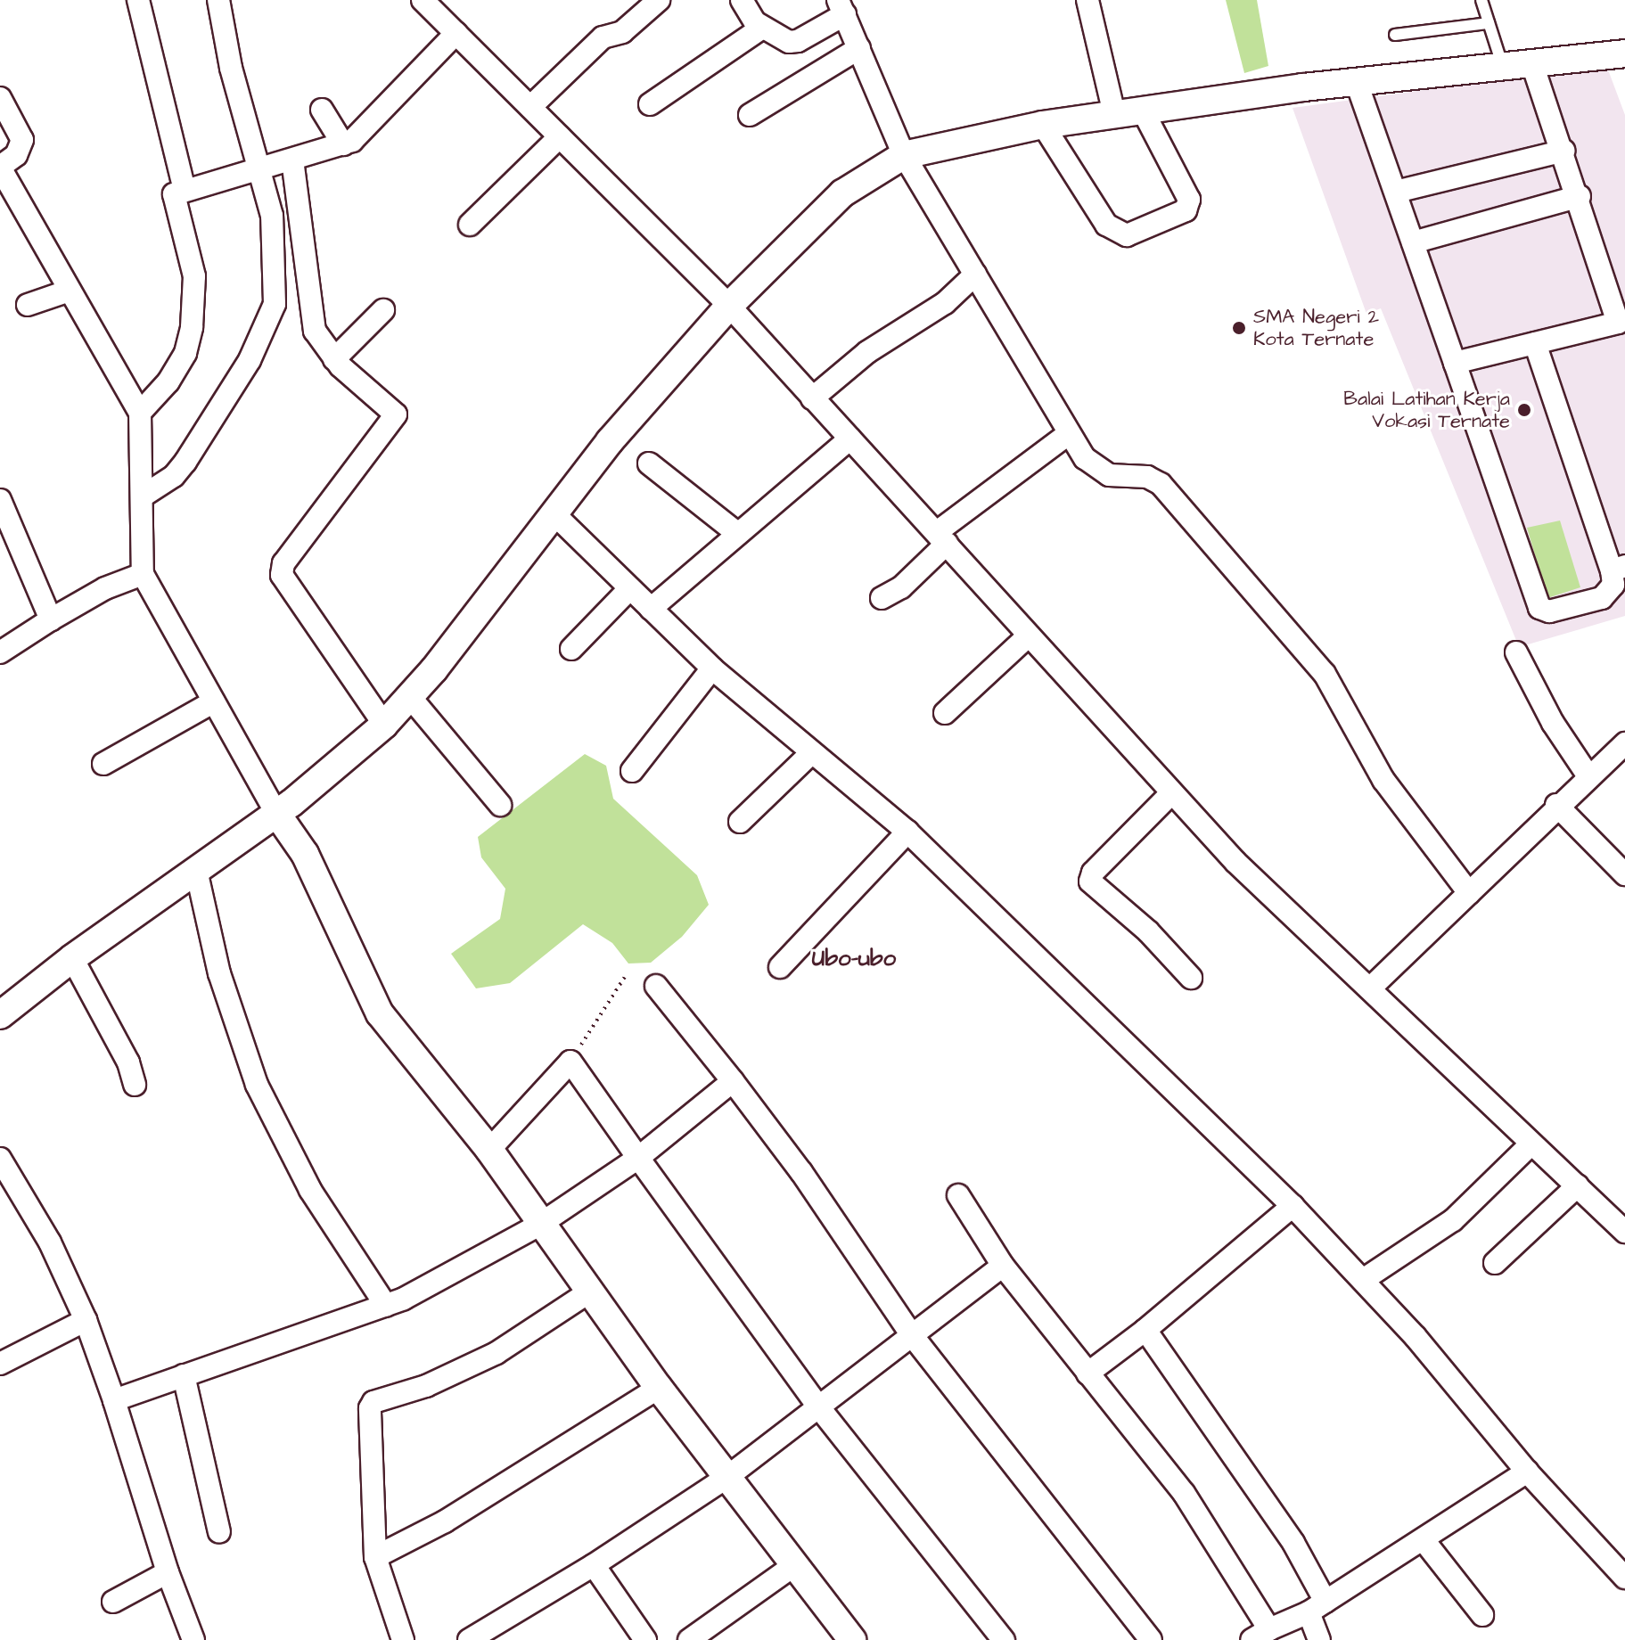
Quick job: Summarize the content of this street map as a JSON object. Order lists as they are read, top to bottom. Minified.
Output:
{"districts":["Ubo-ubo"],"places":["SMA Negeri 2 Kota Ternate","Balai Latihan Kerja Vokasi Ternate"]}
